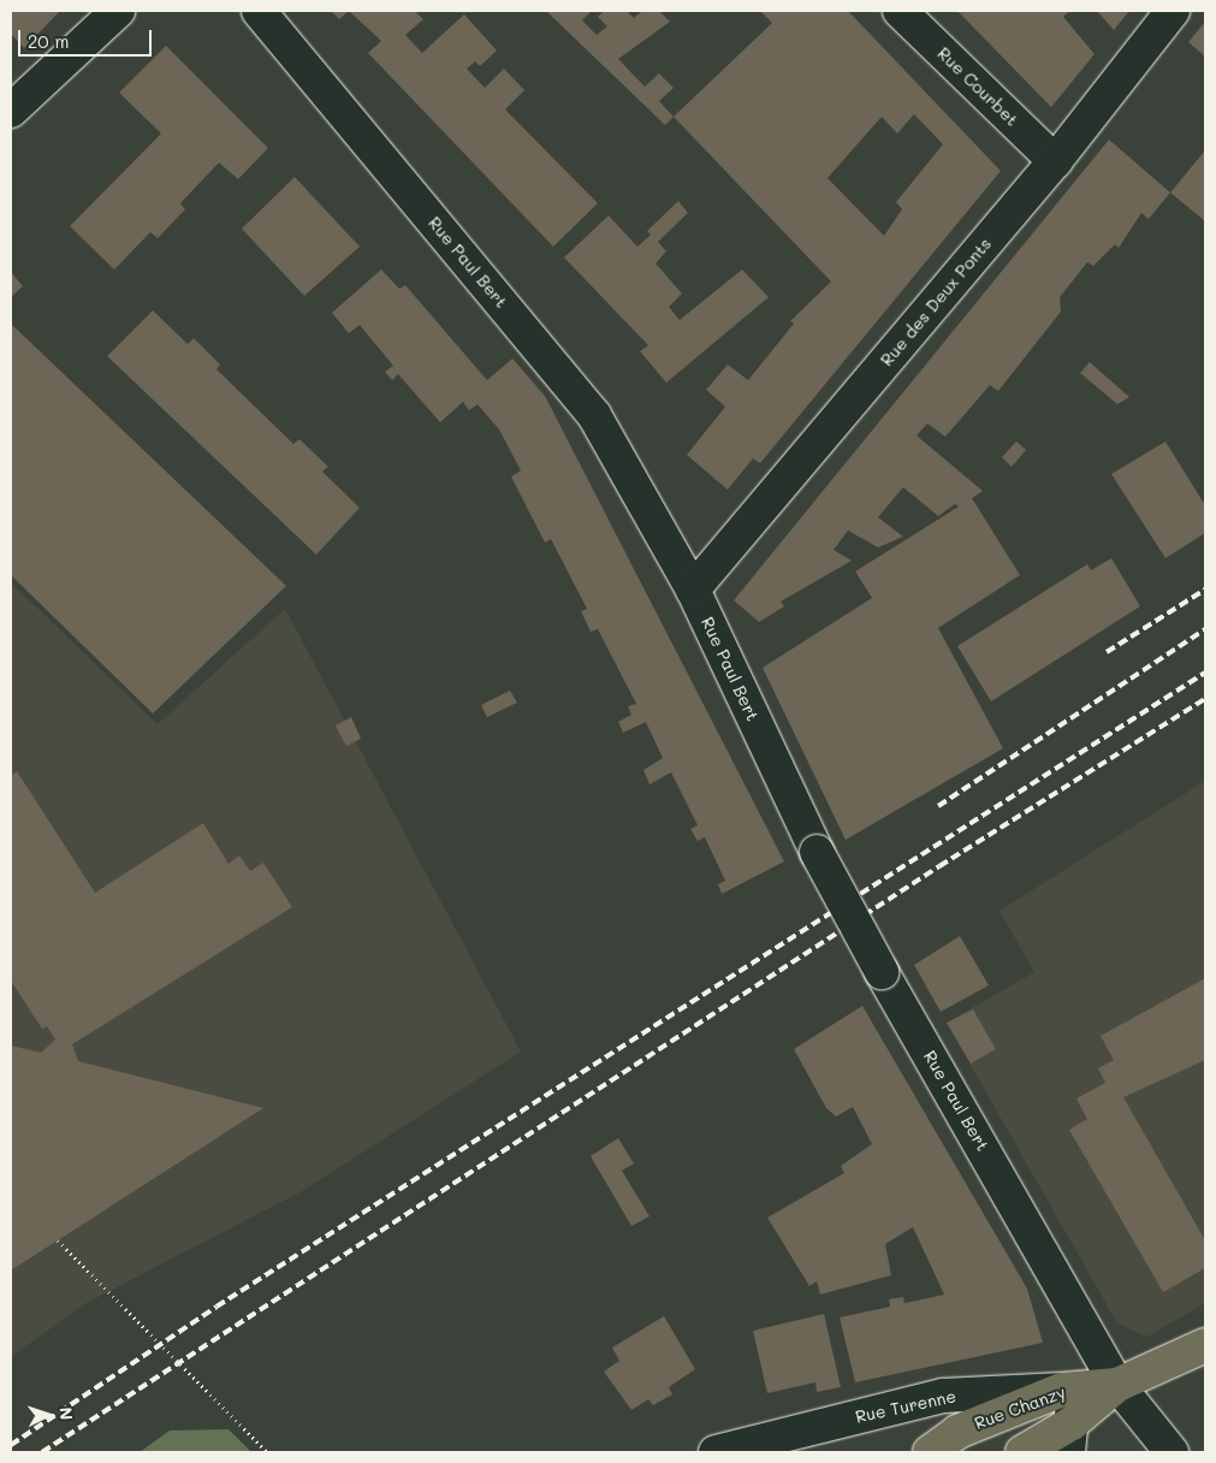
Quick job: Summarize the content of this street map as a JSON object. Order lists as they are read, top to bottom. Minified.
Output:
{"streets":{"main road":["Rue Chanzy"],"street":["Rue Courbet","Rue Paul Bert","Rue des Deux Ponts","Rue Turenne"]},"crossings":[["Rue Courbet","Rue des Deux Ponts"],["Rue Paul Bert","Rue des Deux Ponts"],["Rue Paul Bert","Rue Chanzy"],["Rue Turenne","Rue Chanzy"]],"scale_bar":"20 m","north":"right"}
